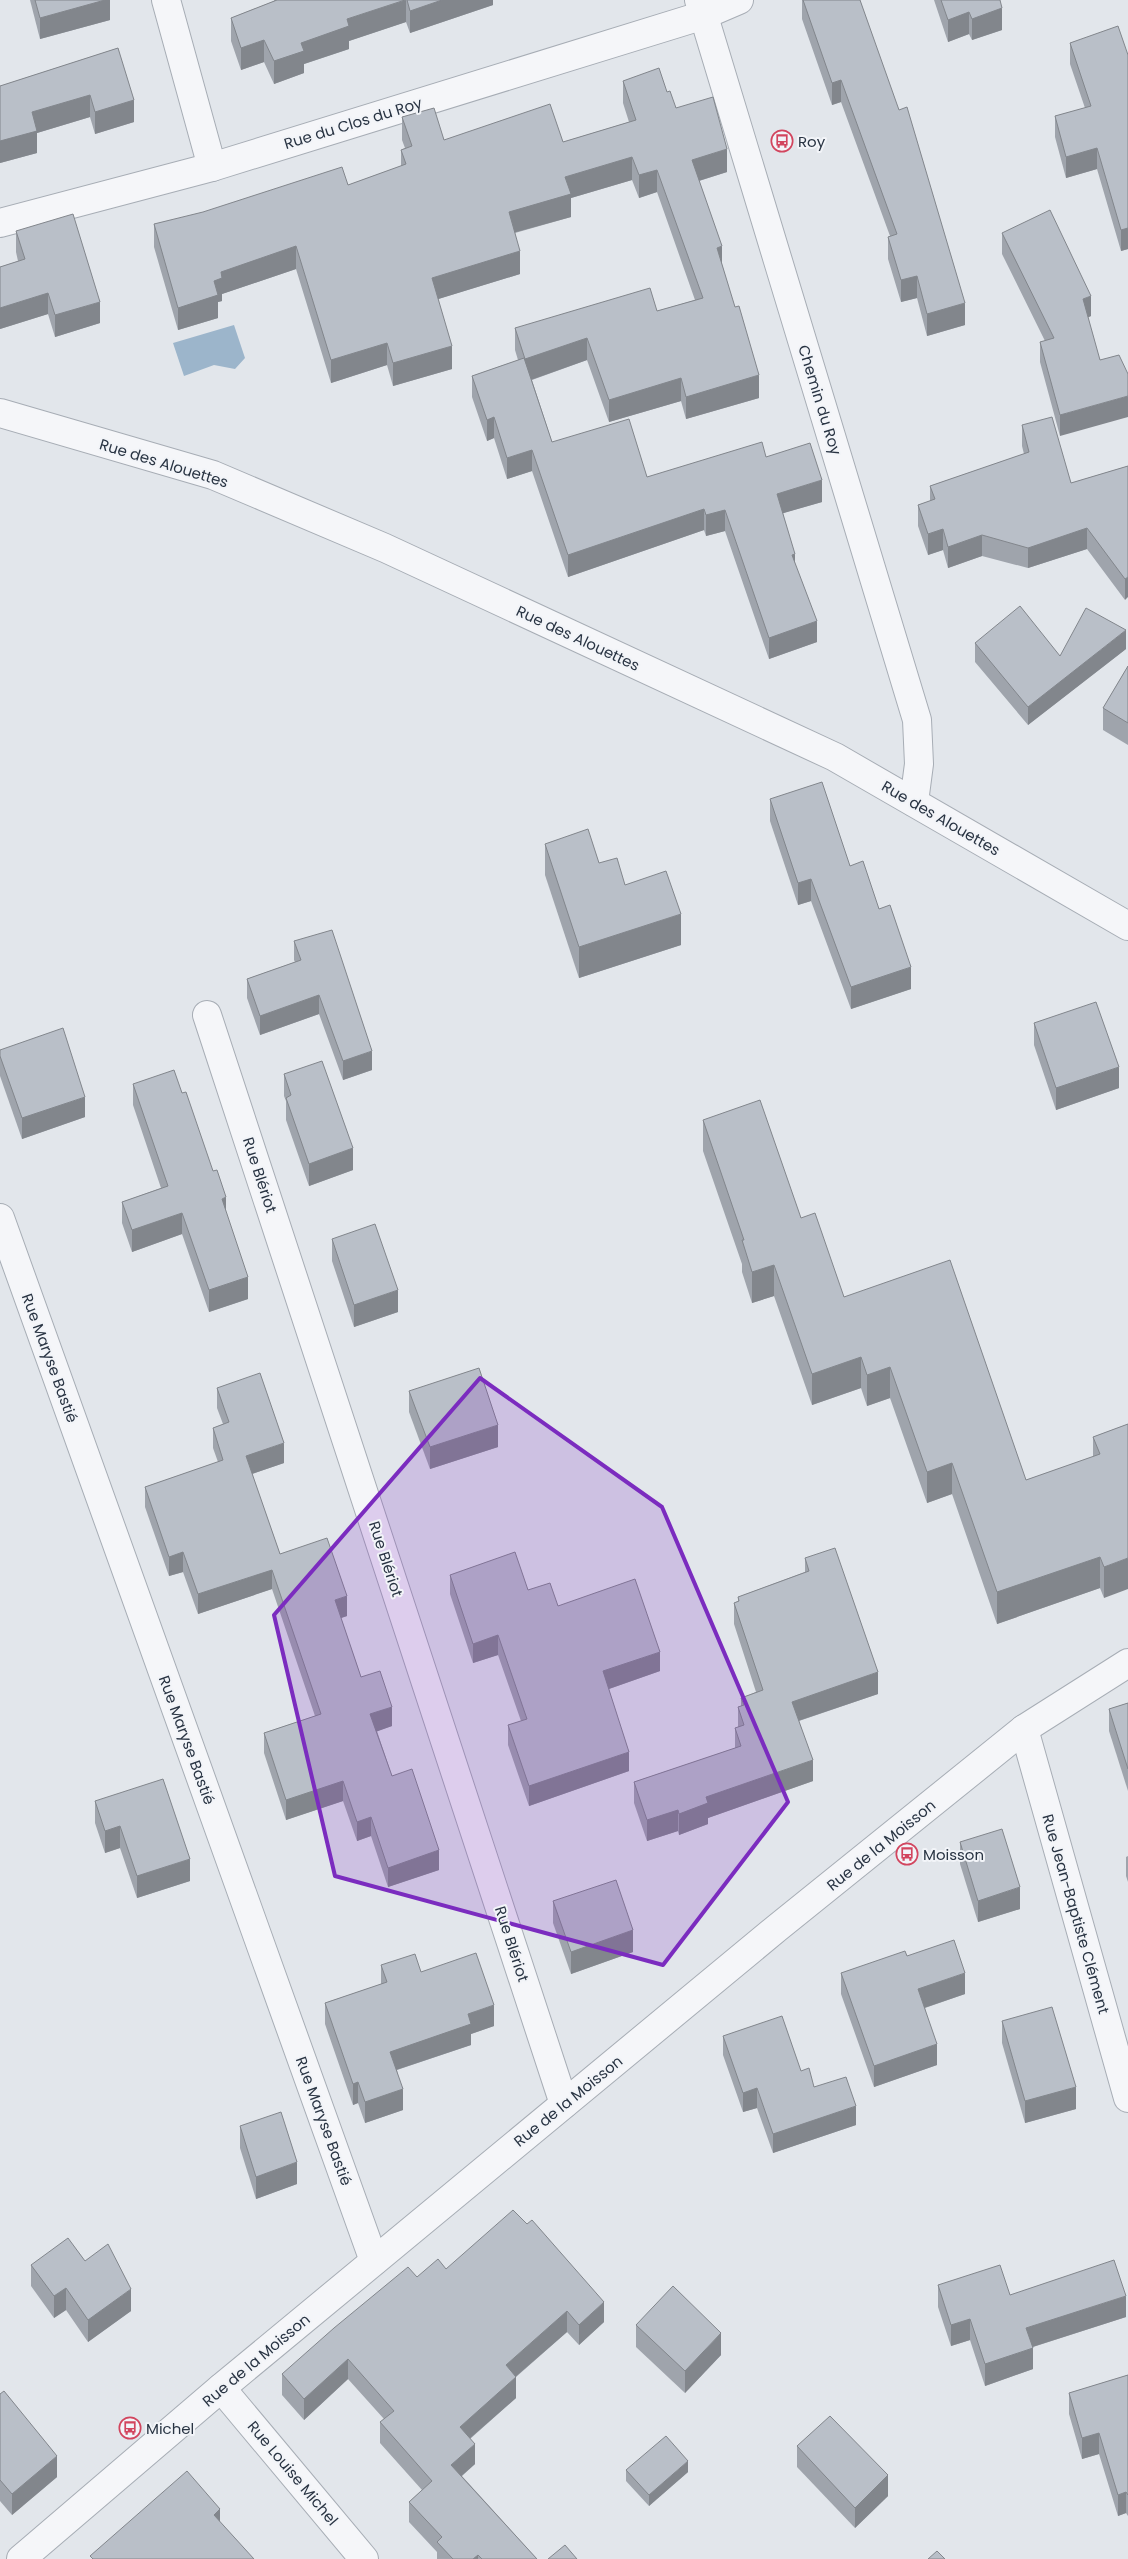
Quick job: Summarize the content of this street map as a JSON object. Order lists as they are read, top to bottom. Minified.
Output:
{"streets":{"street":["Rue du Clos du Roy","Chemin du Roy","Rue des Alouettes","Rue Blériot","Rue Maryse Bastié","Rue de la Moisson","Rue Jean-Baptiste Clément","Rue Louise Michel"]},"crossings":[["Rue du Clos du Roy","Chemin du Roy"],["Chemin du Roy","Rue des Alouettes"],["Rue Blériot","Rue de la Moisson"],["Rue Maryse Bastié","Rue de la Moisson"],["Rue de la Moisson","Rue Jean-Baptiste Clément"],["Rue de la Moisson","Rue Louise Michel"]],"places":{"bus stop":["Roy","Moisson","Michel"]}}
